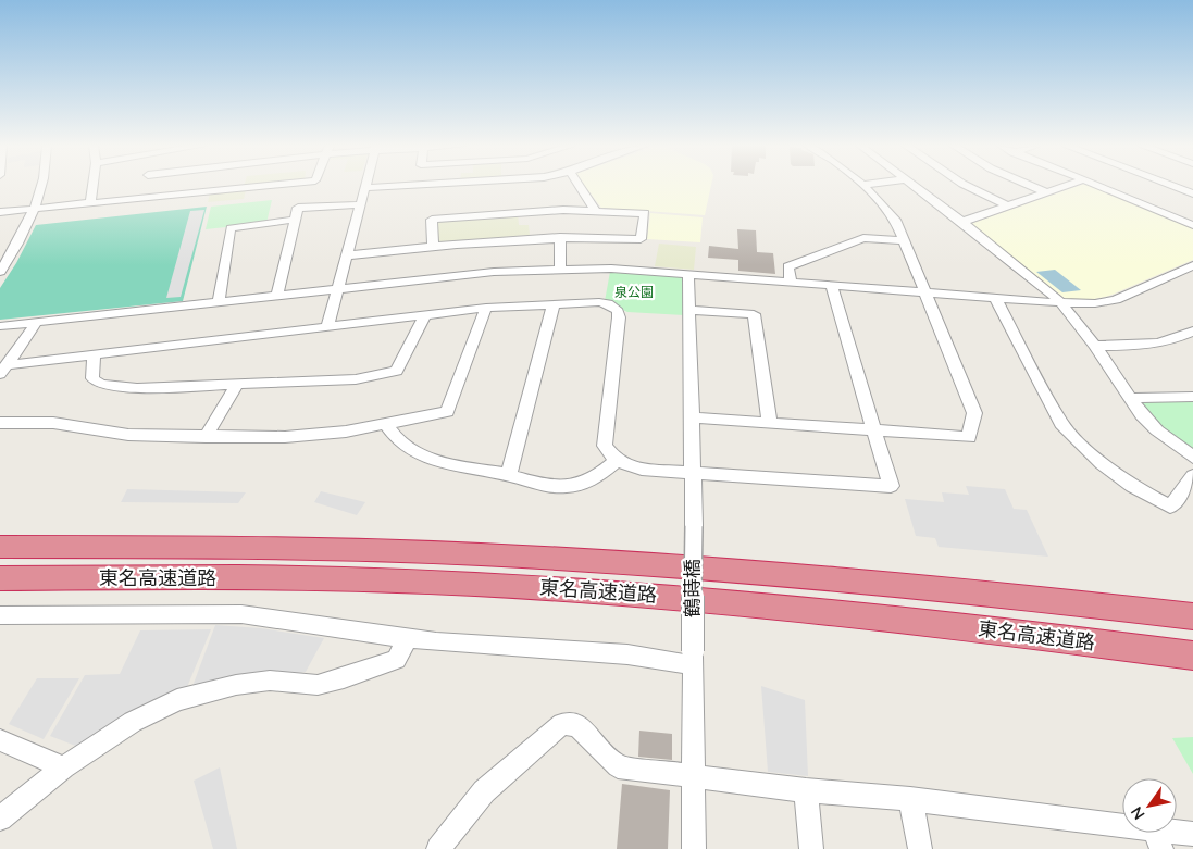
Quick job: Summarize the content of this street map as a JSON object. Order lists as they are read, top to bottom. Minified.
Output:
{"streets":{"highway":["東名高速道路"],"street":["鶴蒔橋"]},"parks":["泉公園"],"north":"bottom left"}
